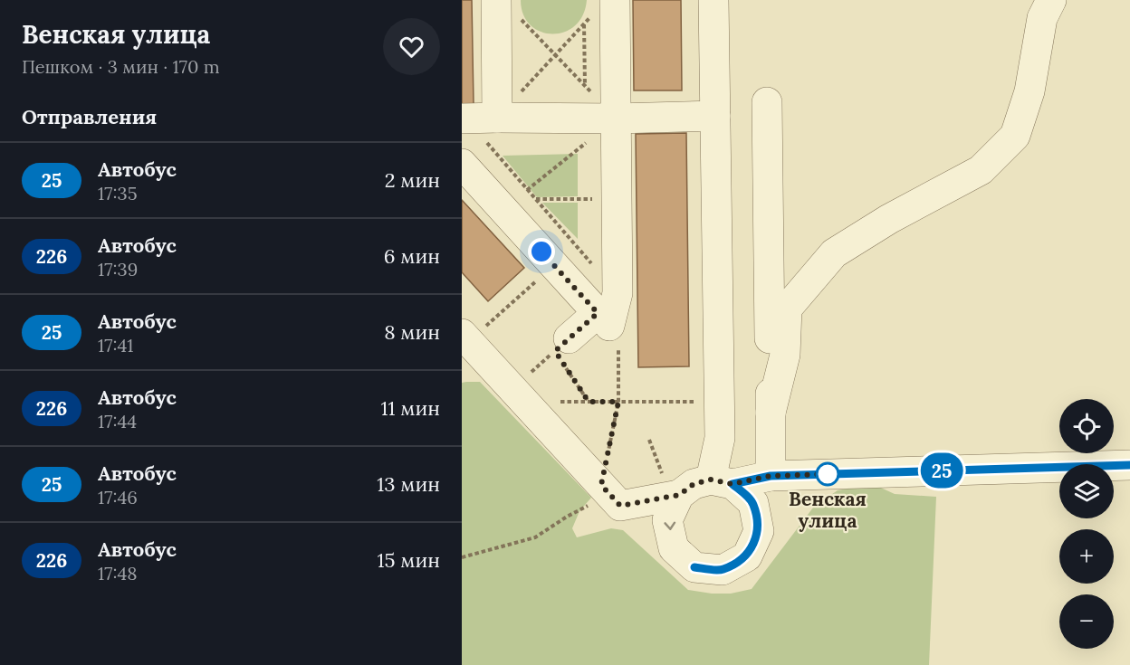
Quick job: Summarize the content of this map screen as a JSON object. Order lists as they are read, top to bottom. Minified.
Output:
{"places":["Венская улица"],"lines":["bus line 25"],"page":{"heading":[["Венская улица","Пешком · 3 мин · 170 m"],"Отправления"],"on_map":"25","list":[{"mark":"25","name":"Автобус","note":"17:35","value":"2 мин"},{"mark":"226","name":"Автобус","note":"17:39","value":"6 мин"},{"mark":"25","name":"Автобус","note":"17:41","value":"8 мин"},{"mark":"226","name":"Автобус","note":"17:44","value":"11 мин"},{"mark":"25","name":"Автобус","note":"17:46","value":"13 мин"},{"mark":"226","name":"Автобус","note":"17:48","value":"15 мин"}],"map_buttons":["+","−"]}}
